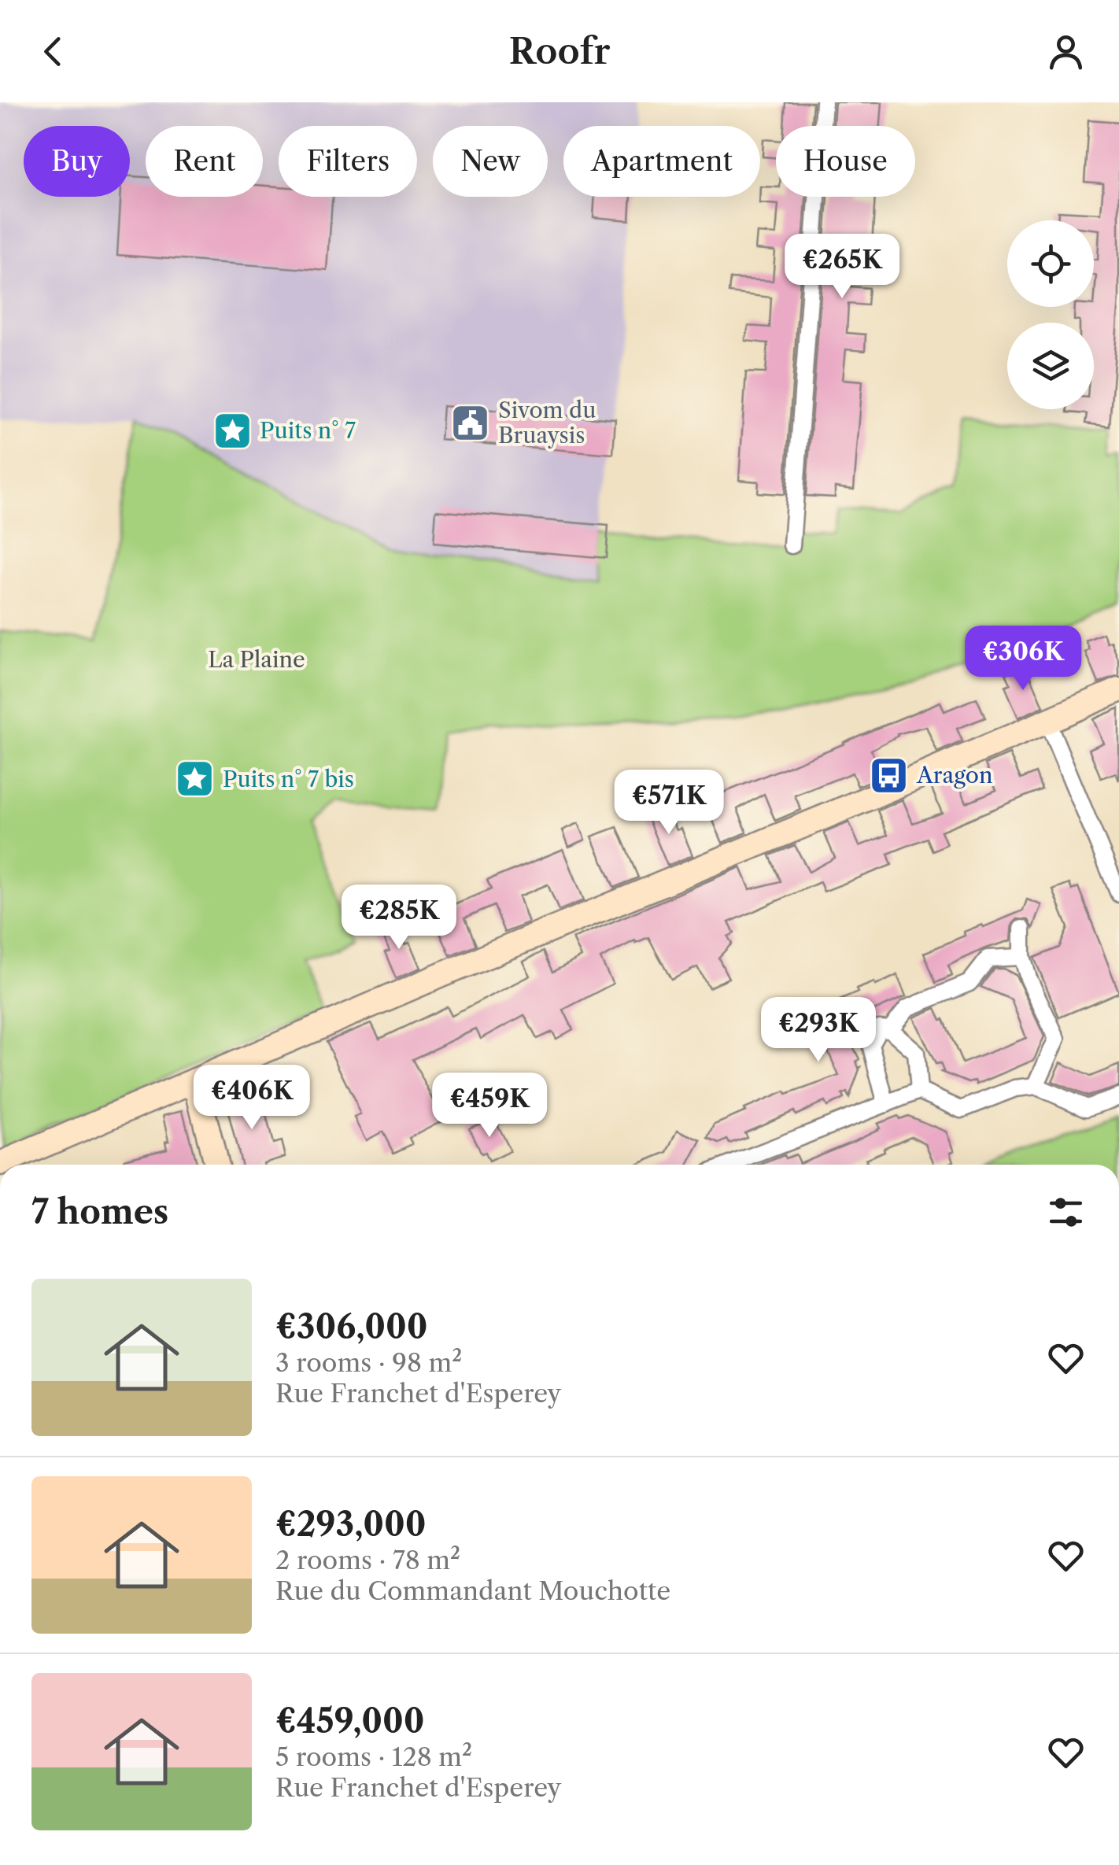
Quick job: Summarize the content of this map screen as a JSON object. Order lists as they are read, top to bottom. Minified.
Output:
{"parks":["La Plaine"],"places":{"public building":["Sivom du Bruaysis"],"place":["Puits n° 7","Puits n° 7 bis"],"bus stop":["Aragon"]},"page":{"header":"Roofr","chip":["Buy","Rent","Filters","New","Apartment","House"],"price":["€265K","€306K","€571K","€285K","€293K","€406K","€459K"],"heading":"7 homes","list":[{"name":"€306,000","note":"3 rooms · 98 m² · Rue Franchet d'Esperey"},{"name":"€293,000","note":"2 rooms · 78 m² · Rue du Commandant Mouchotte"},{"name":"€459,000","note":"5 rooms · 128 m² · Rue Franchet d'Esperey"}]}}
